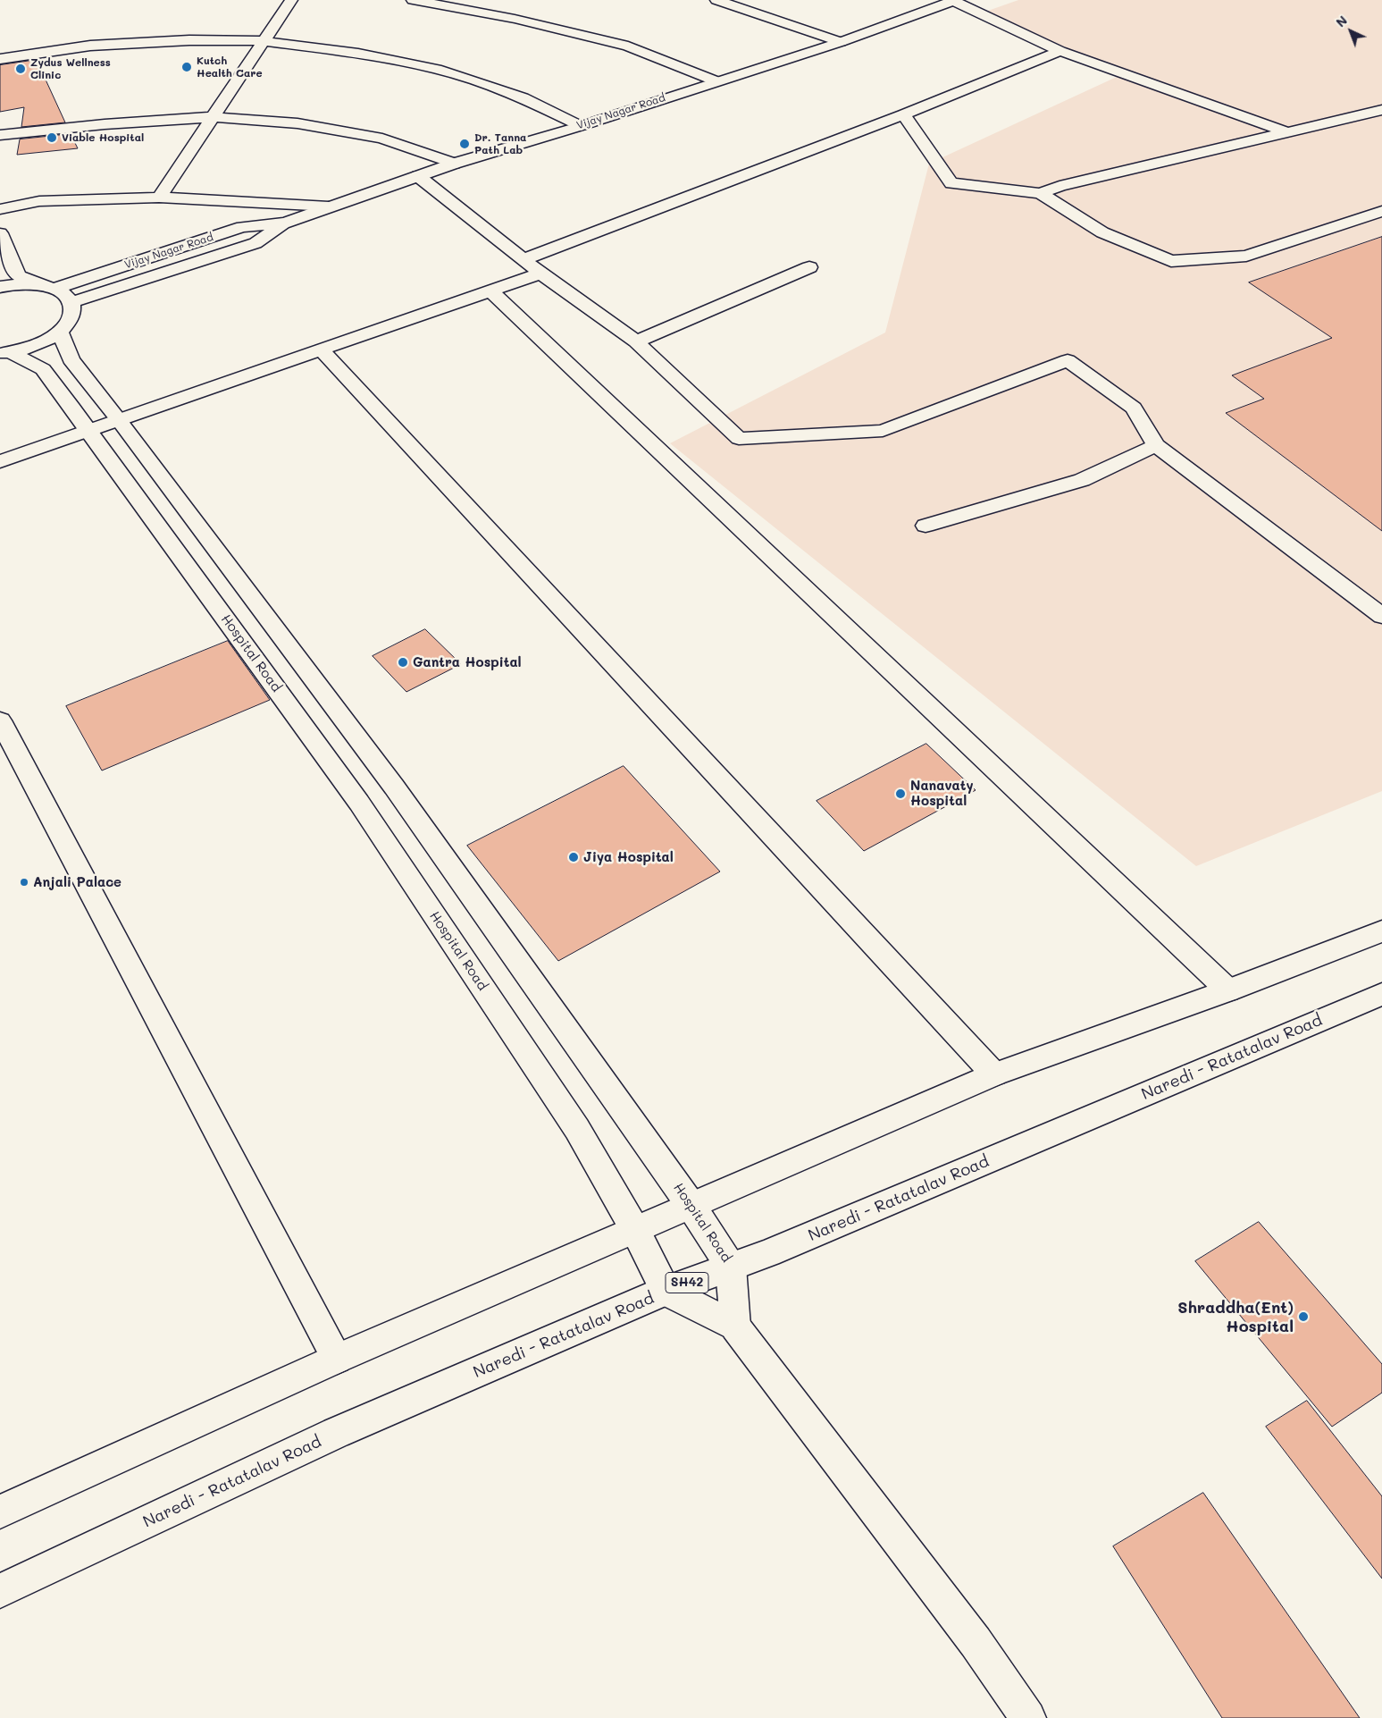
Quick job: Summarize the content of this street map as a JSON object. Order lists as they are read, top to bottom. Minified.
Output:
{"streets":{"street":["Vijay Nagar Road","Hospital Road","Naredi - Ratatalav Road","SH42"]},"crossings":[["Hospital Road","Naredi - Ratatalav Road"]],"places":["Kutch Health Care","Zydus Wellness Clinic","Viable Hospital","Dr. Tanna Path Lab","Gantra Hospital","Nanavaty Hospital","Jiya Hospital","Anjali Palace","Shraddha(Ent) Hospital"],"north":"top left"}
